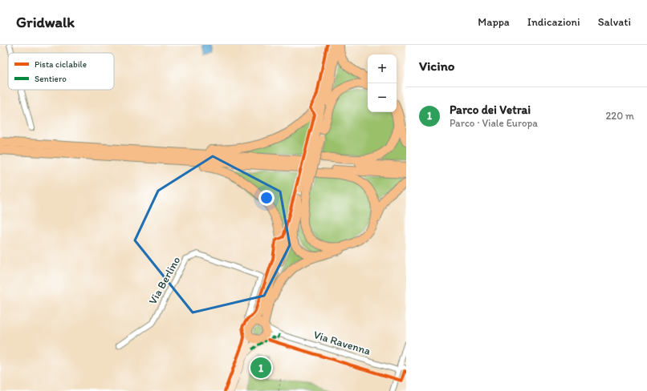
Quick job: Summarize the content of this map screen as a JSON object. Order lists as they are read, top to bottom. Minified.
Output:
{"streets":{"street":["Via Berlino","Via Ravenna"]},"crossings":[["Via Berlino","Via Ravenna"]],"legend":["Pista ciclabile","Sentiero"],"page":{"header":"Gridwalk","nav":["Mappa","Indicazioni","Salvati"],"heading":"Vicino","map_buttons":["+","−"],"list":[{"mark":"1","name":"Parco dei Vetrai","note":"Parco · Viale Europa","value":"220 m"}],"pins":"1"}}
